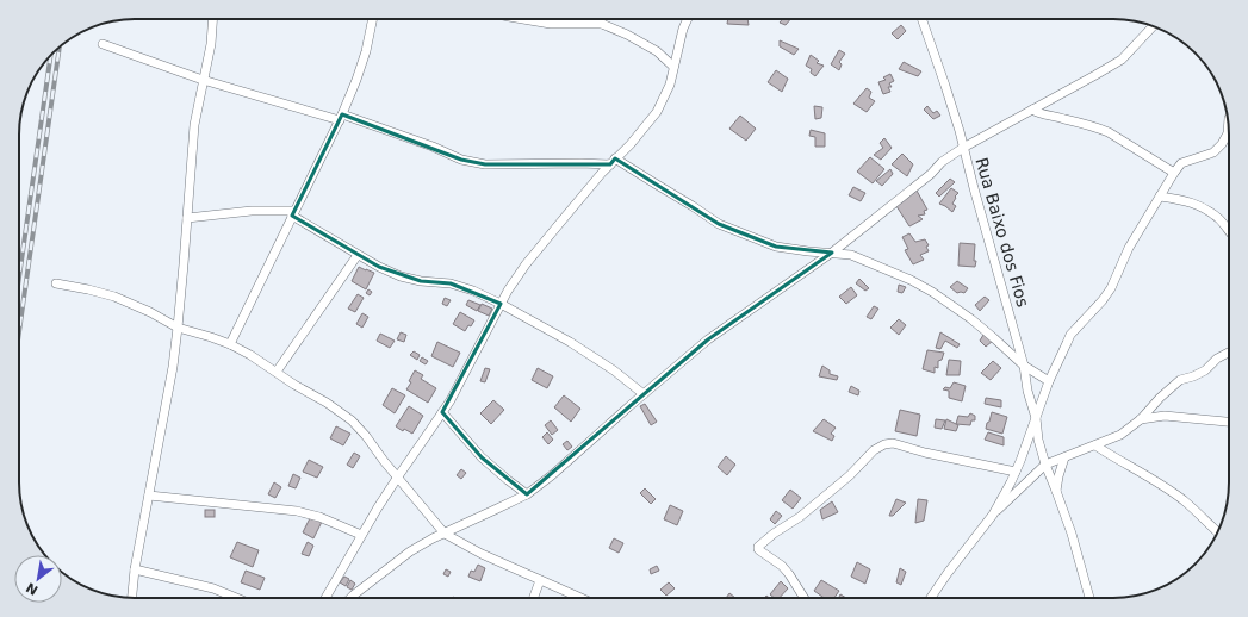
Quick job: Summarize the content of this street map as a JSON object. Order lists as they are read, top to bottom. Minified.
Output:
{"streets":{"street":["Rua Baixo dos Fios"]},"north":"bottom left"}
